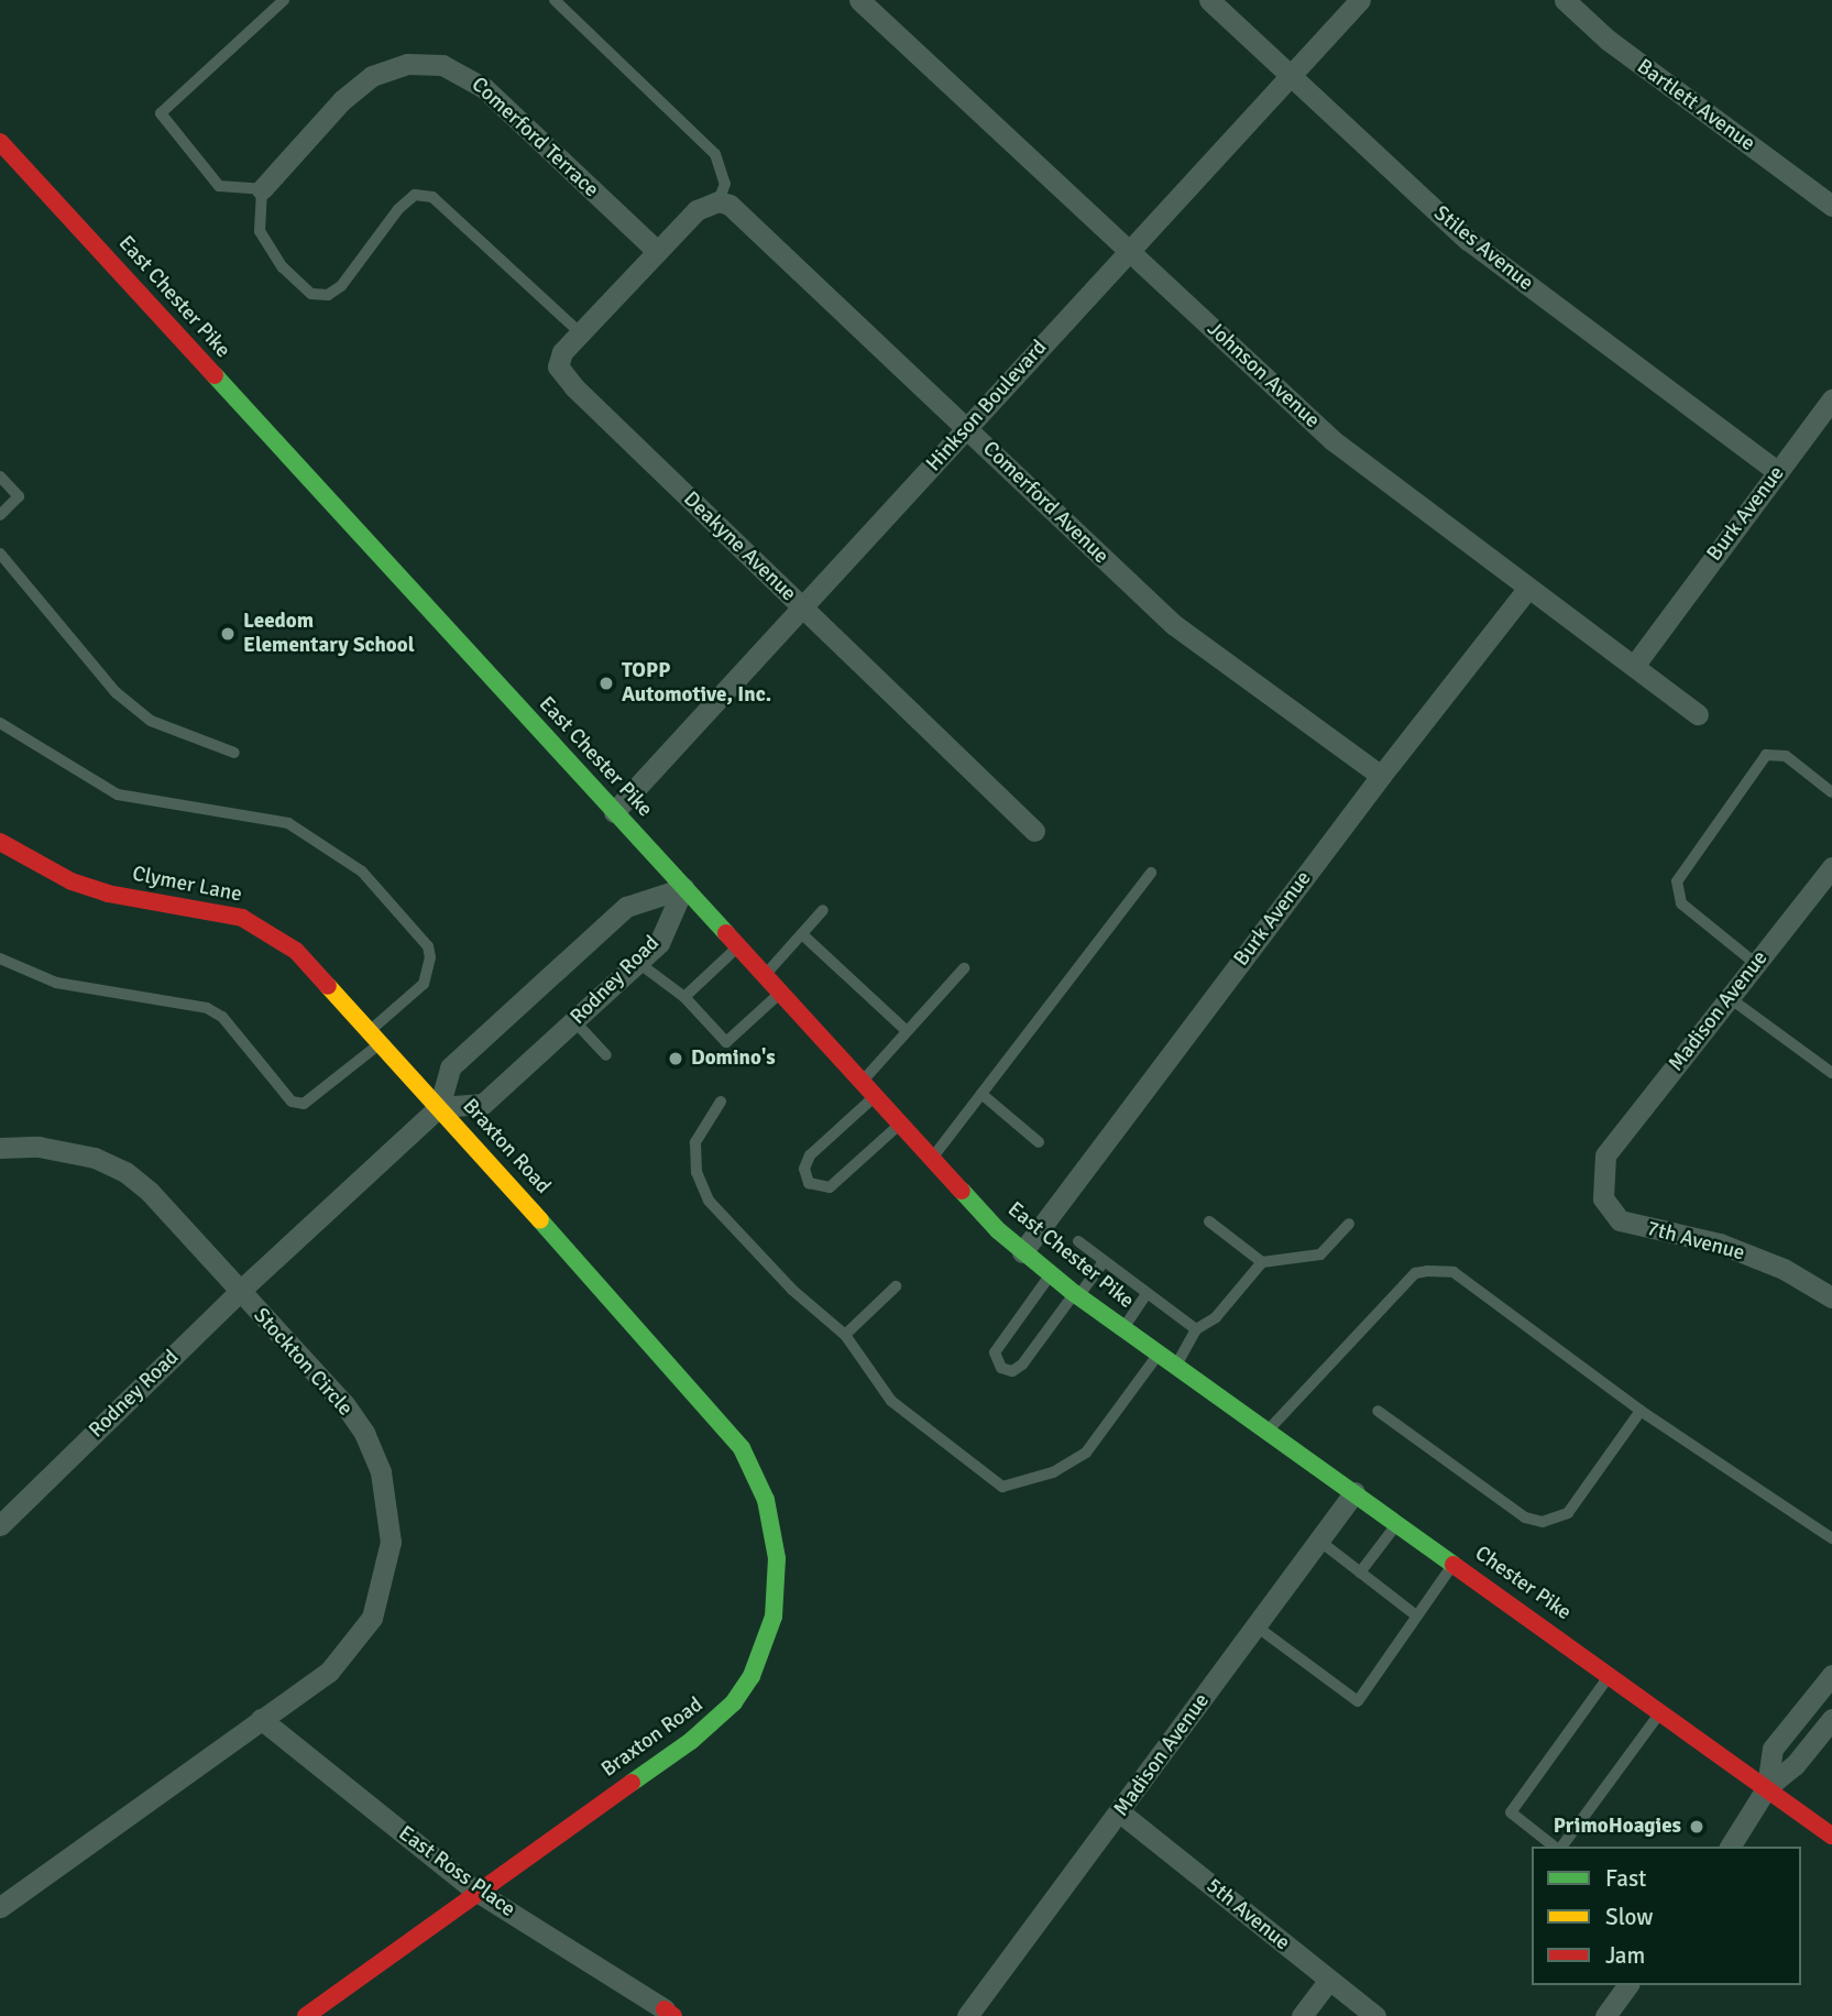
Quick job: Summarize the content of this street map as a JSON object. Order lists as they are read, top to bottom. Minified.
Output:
{"streets":{"main road":["East Chester Pike","Clymer Lane","Braxton Road","Chester Pike"],"street":["Bartlett Avenue","Comerford Terrace","Stiles Avenue","Johnson Avenue","Hinkson Boulevard","Comerford Avenue","Burk Avenue","Deakyne Avenue","Rodney Road","Madison Avenue","7th Avenue","Stockton Circle","East Ross Place","5th Avenue"]},"crossings":[["Comerford Terrace","Deakyne Avenue"],["Stiles Avenue","Hinkson Boulevard"],["Stiles Avenue","Burk Avenue"],["East Chester Pike","Hinkson Boulevard"],["East Chester Pike","Burk Avenue"],["East Chester Pike","Rodney Road"],["East Chester Pike","Chester Pike"],["Johnson Avenue","Hinkson Boulevard"],["Johnson Avenue","Burk Avenue"],["Hinkson Boulevard","Comerford Avenue"],["Hinkson Boulevard","Deakyne Avenue"],["Comerford Avenue","Burk Avenue"],["Clymer Lane","Rodney Road"],["Clymer Lane","Braxton Road"],["Rodney Road","Braxton Road"],["Rodney Road","Stockton Circle"],["Madison Avenue","7th Avenue"],["Madison Avenue","Chester Pike"],["Madison Avenue","5th Avenue"],["Braxton Road","East Ross Place"],["Stockton Circle","East Ross Place"]],"places":["Leedom Elementary School","TOPP Automotive, Inc.","Domino's","PrimoHoagies"],"legend":["Fast","Slow","Jam"]}
